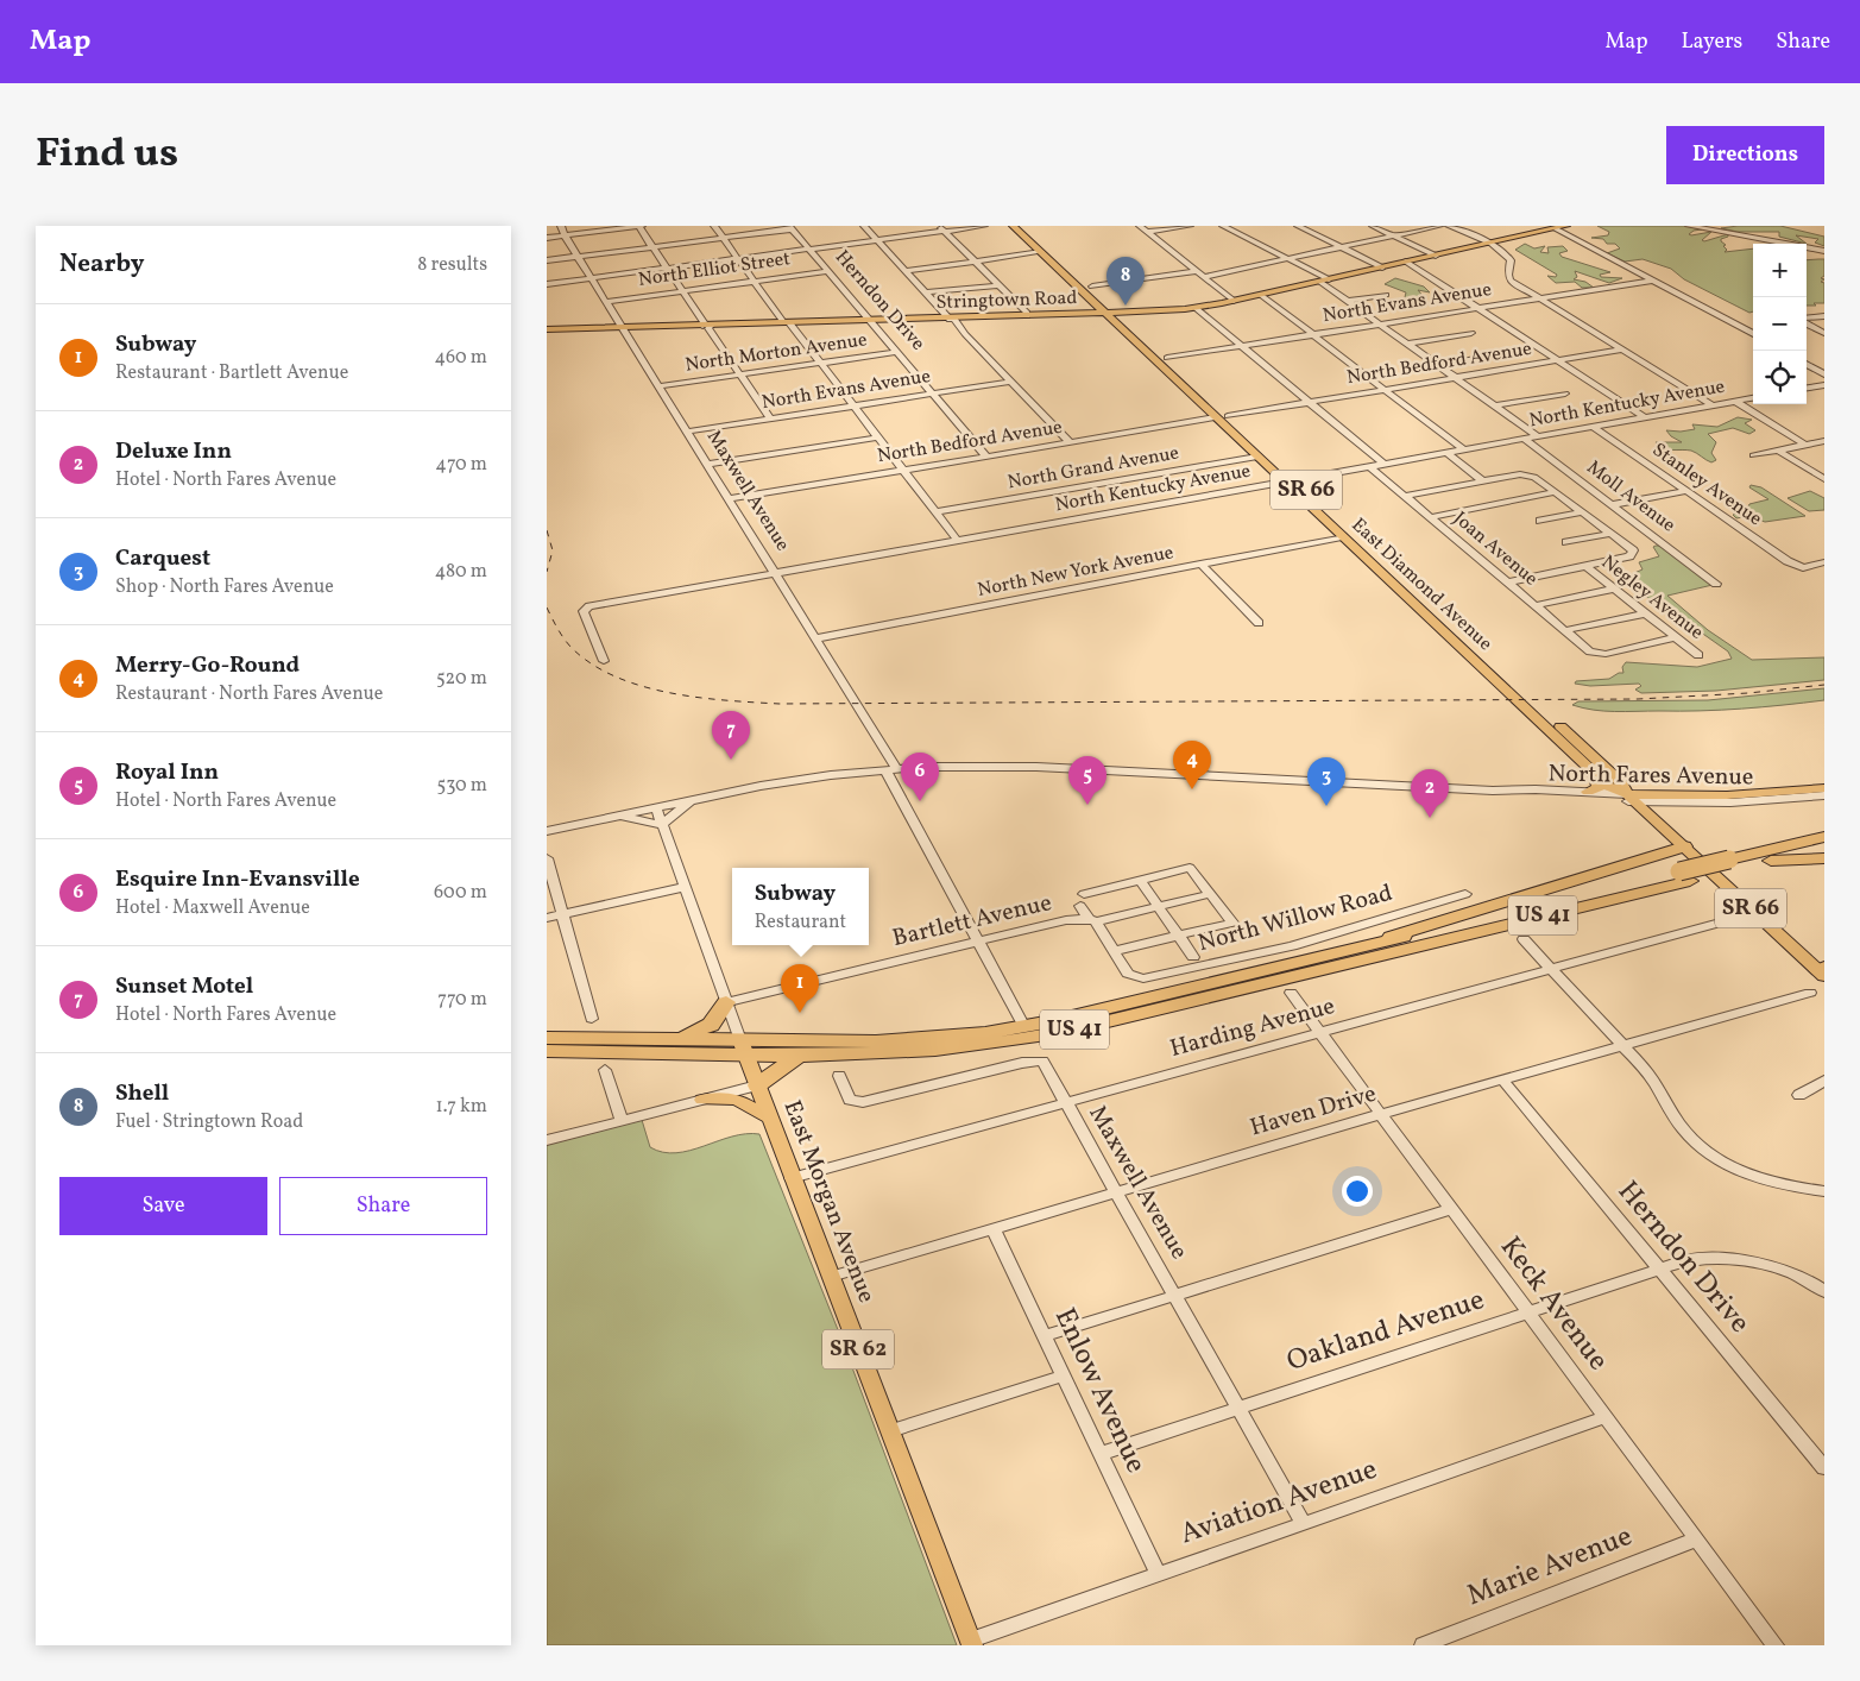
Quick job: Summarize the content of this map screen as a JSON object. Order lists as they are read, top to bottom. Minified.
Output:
{"streets":{"highway":["SR 66","US 41"],"main road":["Stringtown Road","East Diamond Avenue","North Fares Avenue","East Morgan Avenue","SR 62"],"street":["North Elliot Street","Herndon Drive","North Evans Avenue","North Morton Avenue","North Bedford Avenue","North Kentucky Avenue","North Grand Avenue","Stanley Avenue","Maxwell Avenue","Moll Avenue","Joan Avenue","North New York Avenue","Negley Avenue","North Willow Road","Bartlett Avenue","Harding Avenue","Haven Drive","Keck Avenue","Oakland Avenue","Enlow Avenue","Aviation Avenue","Marie Avenue"]},"crossings":[["North Elliot Street","Herndon Drive"],["North Elliot Street","Maxwell Avenue"],["Herndon Drive","Stringtown Road"],["Herndon Drive","North Evans Avenue"],["Herndon Drive","North Morton Avenue"],["Herndon Drive","North Bedford Avenue"],["Herndon Drive","Haven Drive"],["Herndon Drive","Oakland Avenue"],["Stringtown Road","Maxwell Avenue"],["Stringtown Road","East Diamond Avenue"],["North Evans Avenue","Maxwell Avenue"],["North Evans Avenue","East Diamond Avenue"],["North Morton Avenue","Maxwell Avenue"],["North Bedford Avenue","Maxwell Avenue"],["North Bedford Avenue","East Diamond Avenue"],["North Kentucky Avenue","Stanley Avenue"],["North Kentucky Avenue","Maxwell Avenue"],["North Kentucky Avenue","Moll Avenue"],["North Kentucky Avenue","Joan Avenue"],["North Kentucky Avenue","East Diamond Avenue"],["North Grand Avenue","East Diamond Avenue"],["SR 66","US 41"],["Maxwell Avenue","North New York Avenue"],["Maxwell Avenue","North Fares Avenue"],["Maxwell Avenue","US 41"],["Maxwell Avenue","Bartlett Avenue"],["Maxwell Avenue","Harding Avenue"],["Maxwell Avenue","Haven Drive"],["Maxwell Avenue","Oakland Avenue"],["Maxwell Avenue","Aviation Avenue"],["Joan Avenue","Negley Avenue"],["North New York Avenue","East Diamond Avenue"],["East Diamond Avenue","North Fares Avenue"],["North Fares Avenue","East Morgan Avenue"],["US 41","East Morgan Avenue"],["Bartlett Avenue","East Morgan Avenue"],["Harding Avenue","East Morgan Avenue"],["Harding Avenue","Keck Avenue"],["Haven Drive","East Morgan Avenue"],["Haven Drive","Keck Avenue"],["Haven Drive","Enlow Avenue"],["East Morgan Avenue","Aviation Avenue"],["Keck Avenue","Oakland Avenue"],["Keck Avenue","Aviation Avenue"],["Keck Avenue","Marie Avenue"],["Oakland Avenue","Enlow Avenue"],["Enlow Avenue","Aviation Avenue"]],"page":{"header":"Map","nav":["Map","Layers","Share"],"title":"Find us","buttons":["Directions",["Save","Share"]],"heading":["Nearby","8 results"],"map_buttons":["+","−"],"pins":["8","7","4","6","5","3","2","1"],"list":[{"mark":"1","name":"Subway","note":"Restaurant · Bartlett Avenue","value":"460 m"},{"mark":"2","name":"Deluxe Inn","note":"Hotel · North Fares Avenue","value":"470 m"},{"mark":"3","name":"Carquest","note":"Shop · North Fares Avenue","value":"480 m"},{"mark":"4","name":"Merry-Go-Round","note":"Restaurant · North Fares Avenue","value":"520 m"},{"mark":"5","name":"Royal Inn","note":"Hotel · North Fares Avenue","value":"530 m"},{"mark":"6","name":"Esquire Inn-Evansville","note":"Hotel · Maxwell Avenue","value":"600 m"},{"mark":"7","name":"Sunset Motel","note":"Hotel · North Fares Avenue","value":"770 m"},{"mark":"8","name":"Shell","note":"Fuel · Stringtown Road","value":"1.7 km"}],"popup":["Subway","Restaurant"]}}
